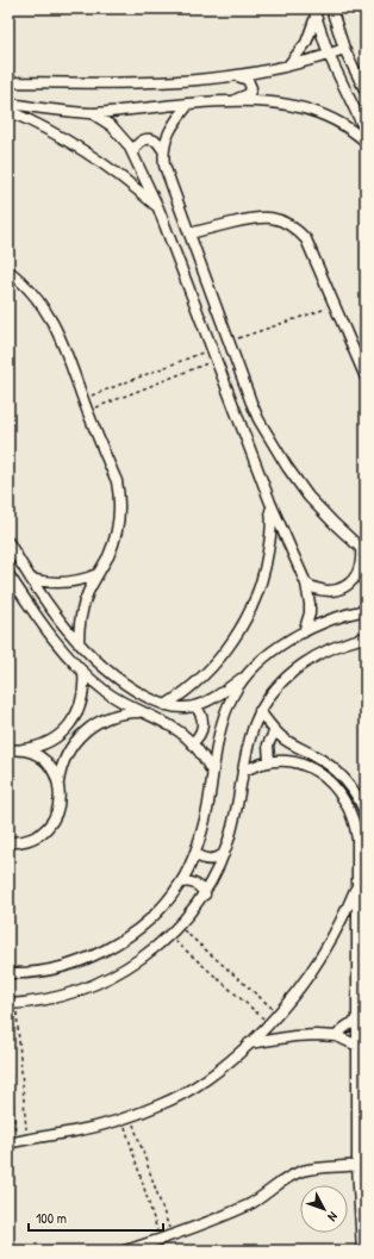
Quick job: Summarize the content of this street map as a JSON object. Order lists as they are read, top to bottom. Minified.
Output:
{"scale_bar":"100 m","north":"bottom right"}
